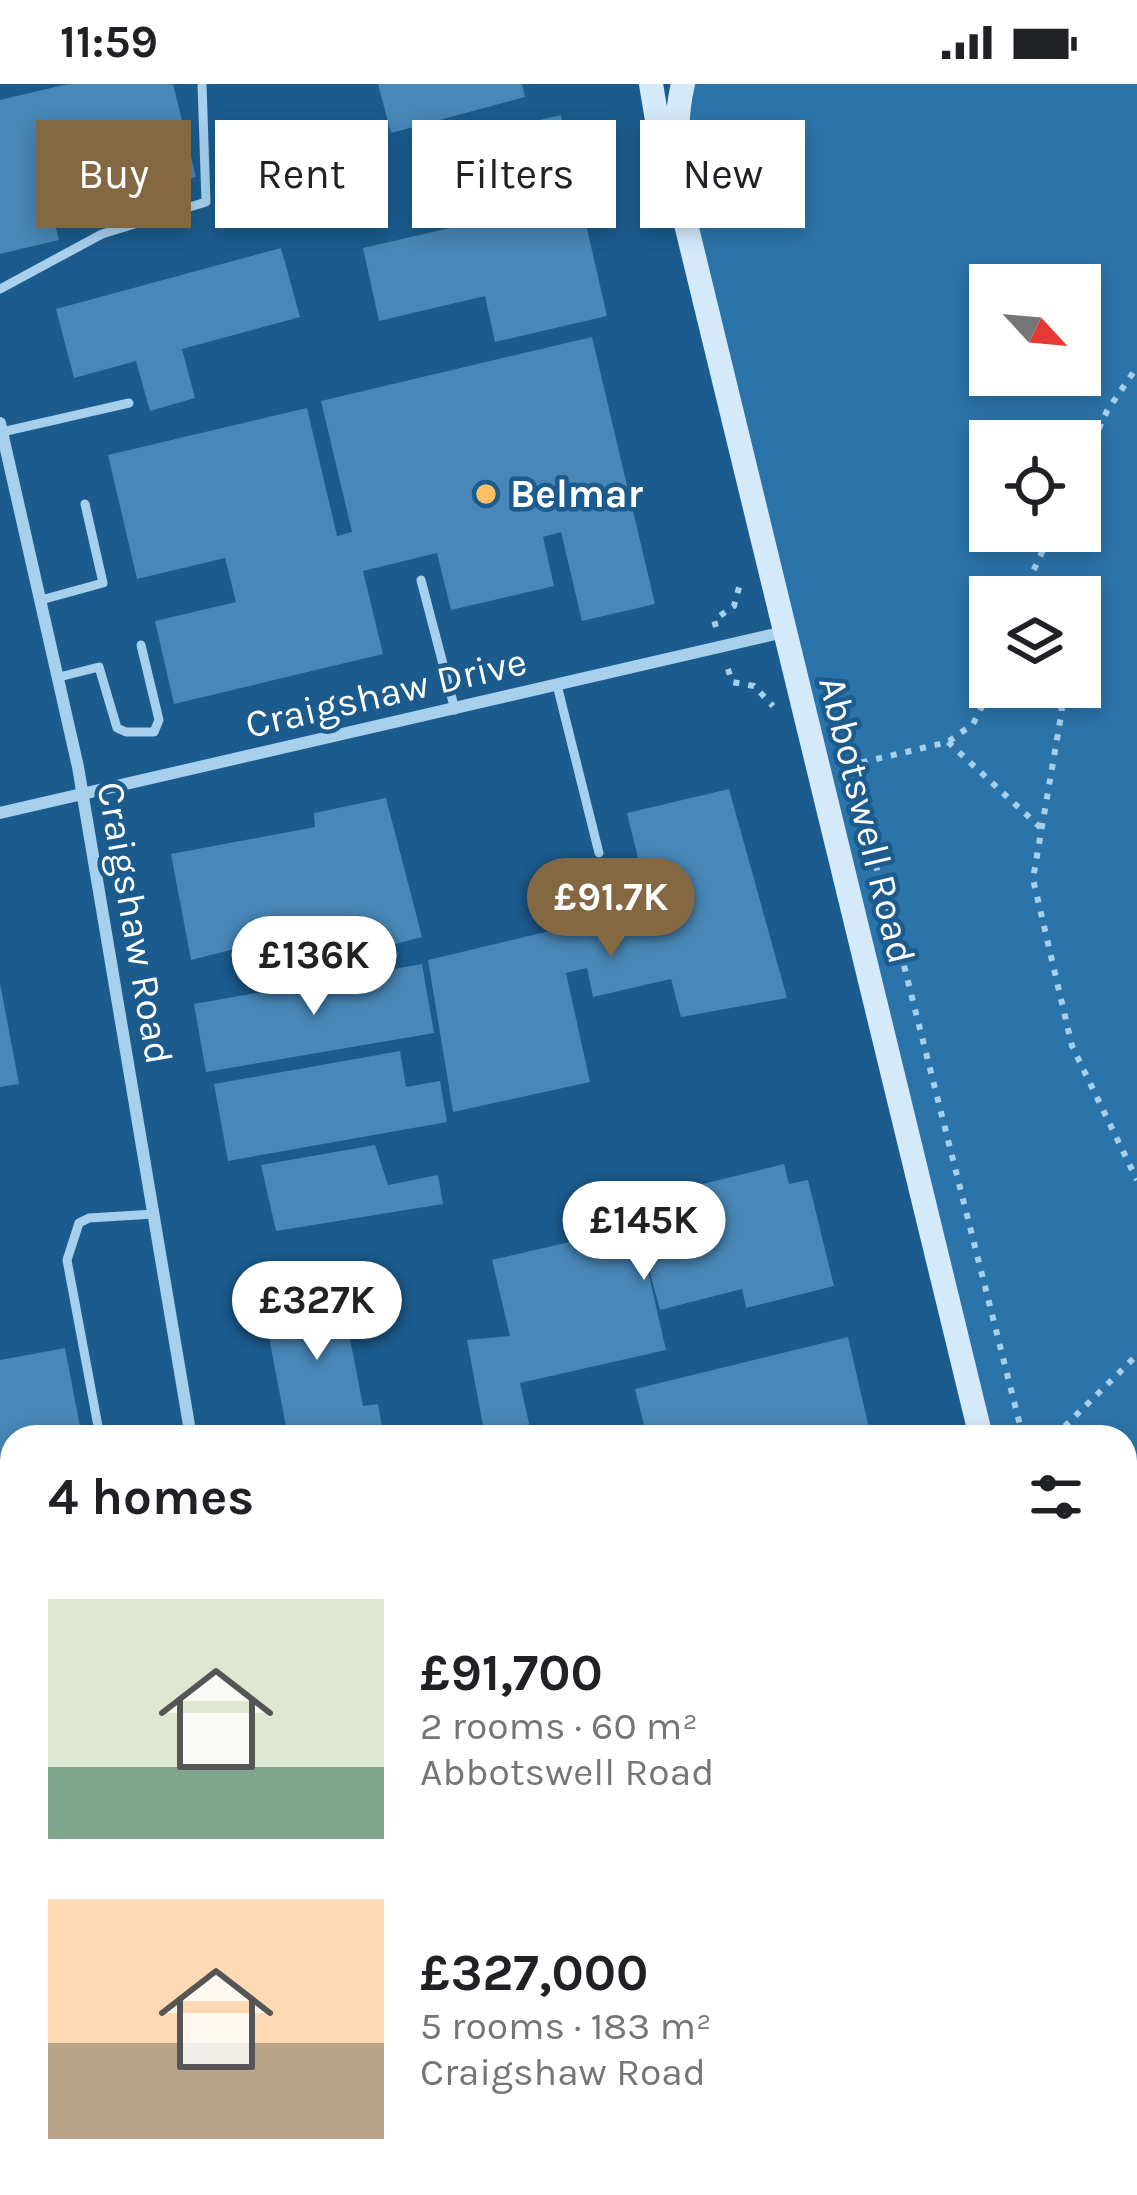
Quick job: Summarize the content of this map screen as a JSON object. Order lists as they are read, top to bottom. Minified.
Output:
{"streets":{"street":["Craigshaw Drive","Abbotswell Road","Craigshaw Road"]},"crossings":[["Craigshaw Drive","Abbotswell Road"],["Craigshaw Drive","Craigshaw Road"]],"places":["Belmar"],"north":"bottom right","page":{"status":"11:59","chip":["Buy","Rent","Filters","New"],"price":["£91.7K","£136K","£145K","£327K"],"heading":"4 homes","list":[{"name":"£91,700","note":"2 rooms · 60 m² · Abbotswell Road"},{"name":"£327,000","note":"5 rooms · 183 m² · Craigshaw Road"}]}}
